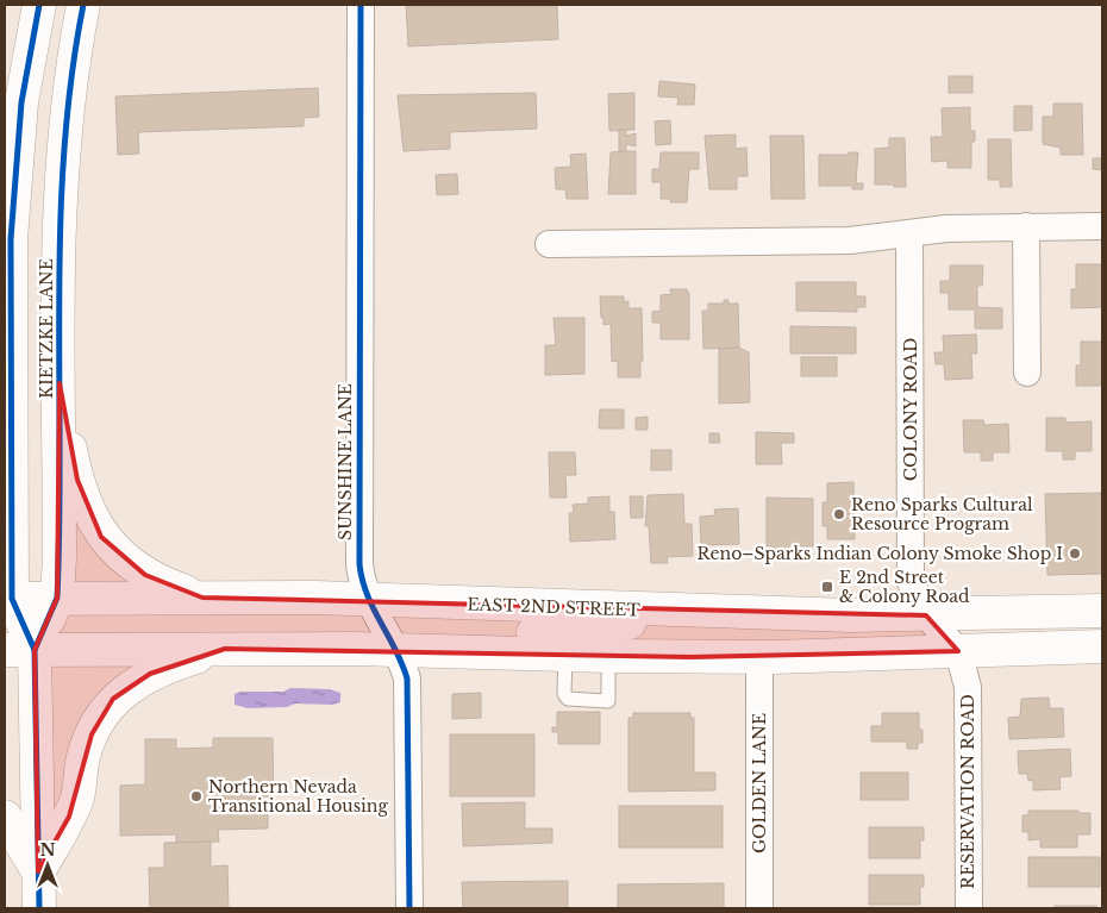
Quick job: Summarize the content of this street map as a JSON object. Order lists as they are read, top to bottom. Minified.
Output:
{"streets":{"main road":["KIETZKE LANE","EAST 2ND STREET"],"street":["COLONY ROAD","SUNSHINE LANE","GOLDEN LANE","RESERVATION ROAD"]},"crossings":[["KIETZKE LANE","EAST 2ND STREET"],["COLONY ROAD","EAST 2ND STREET"],["SUNSHINE LANE","EAST 2ND STREET"]],"places":{"other":["Reno Sparks Cultural Resource Program","Reno–Sparks Indian Colony Smoke Shop I","Northern Nevada Transitional Housing"],"transit":["E 2nd Street & Colony Road"]},"north":"top"}
